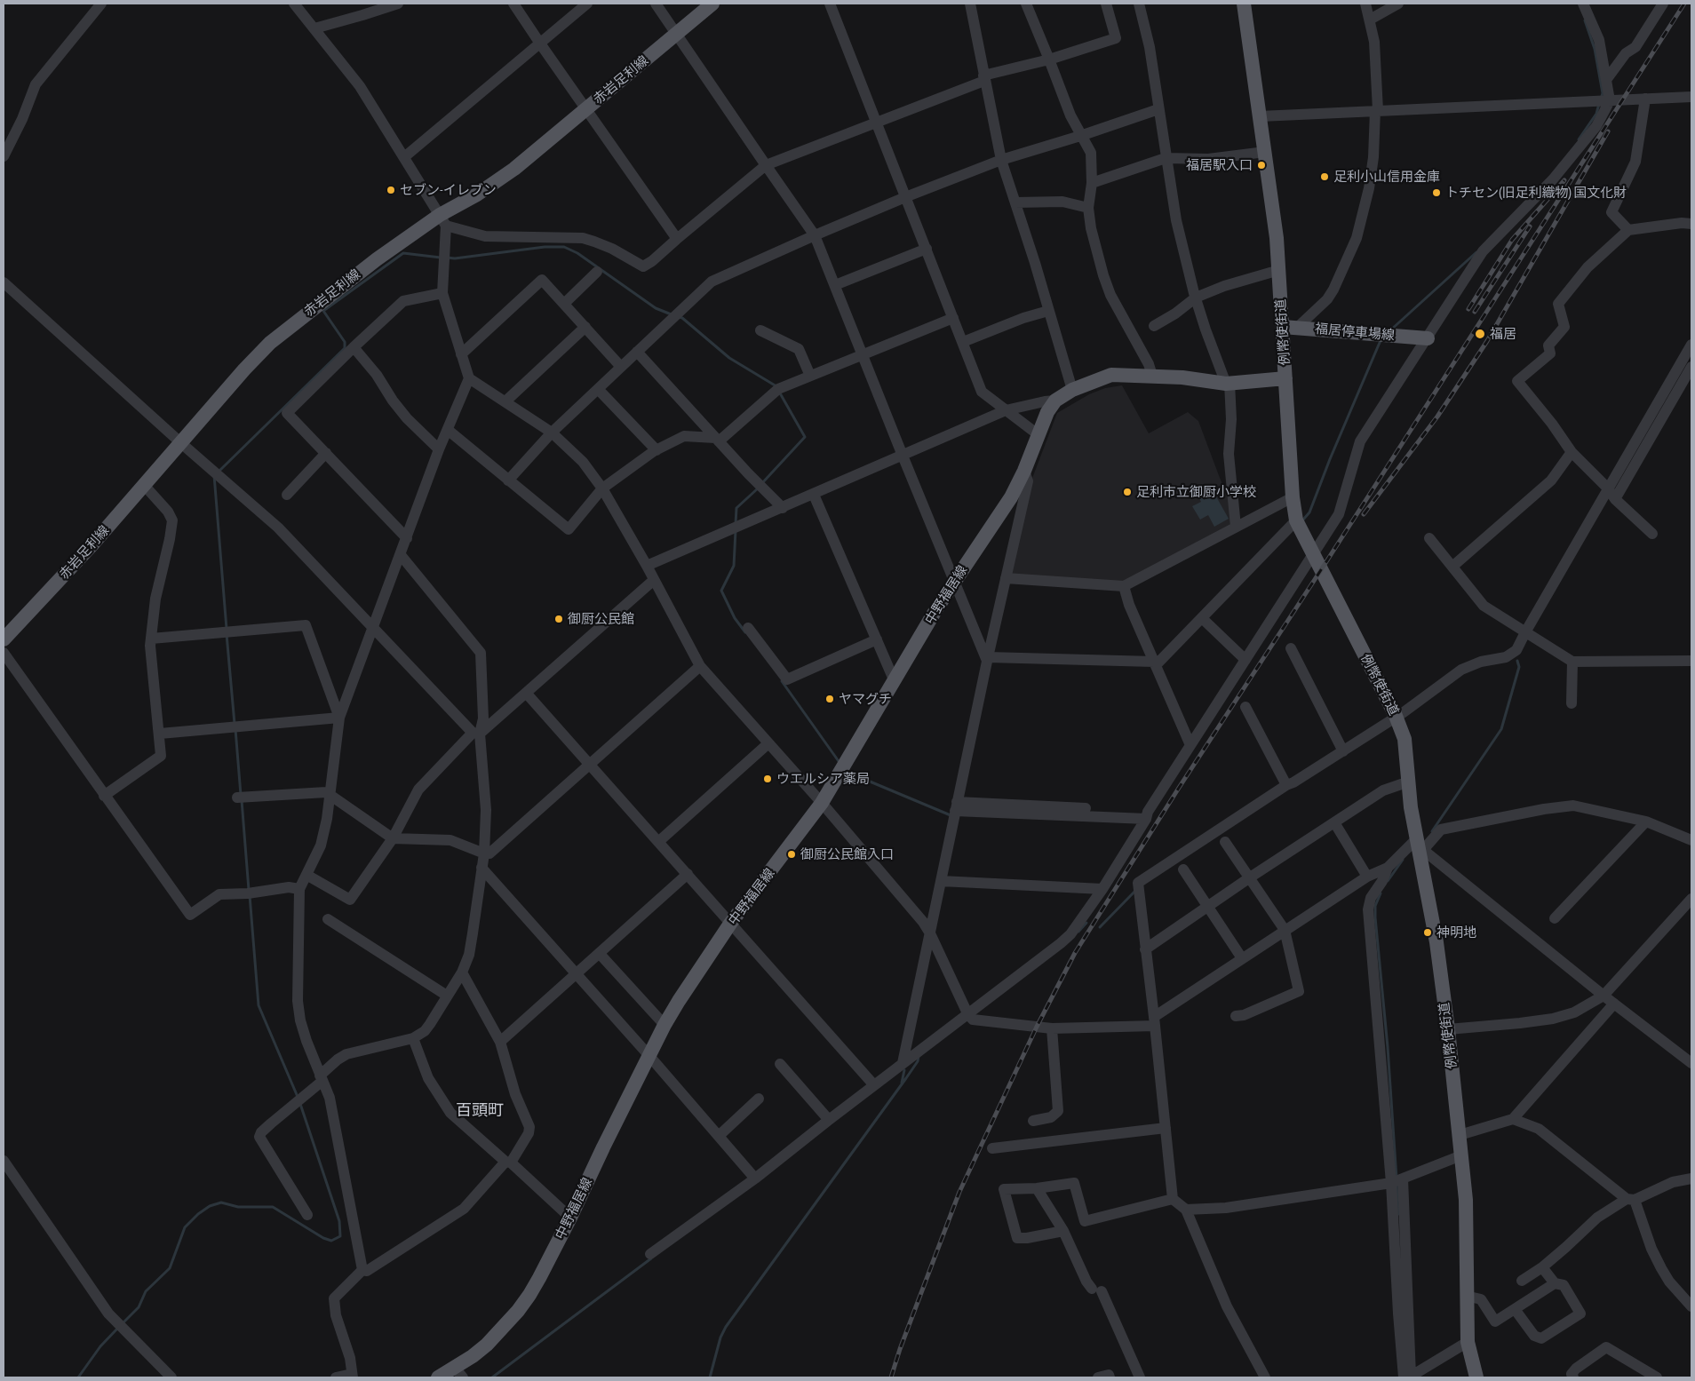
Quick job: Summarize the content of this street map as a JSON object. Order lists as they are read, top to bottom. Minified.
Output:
{"streets":{"main road":["赤岩足利線","例幣使街道","福居停車場線","中野福居線"]},"crossings":[["例幣使街道","福居停車場線"],["例幣使街道","中野福居線"]],"districts":["百頭町"],"places":["福居駅入口","足利小山信用金庫","セブン-イレブン","トチセン(旧足利織物) 国文化財","福居","足利市立御厨小学校","御厨公民館","ヤマグチ","ウエルシア薬局","御厨公民館入口","神明地"]}
